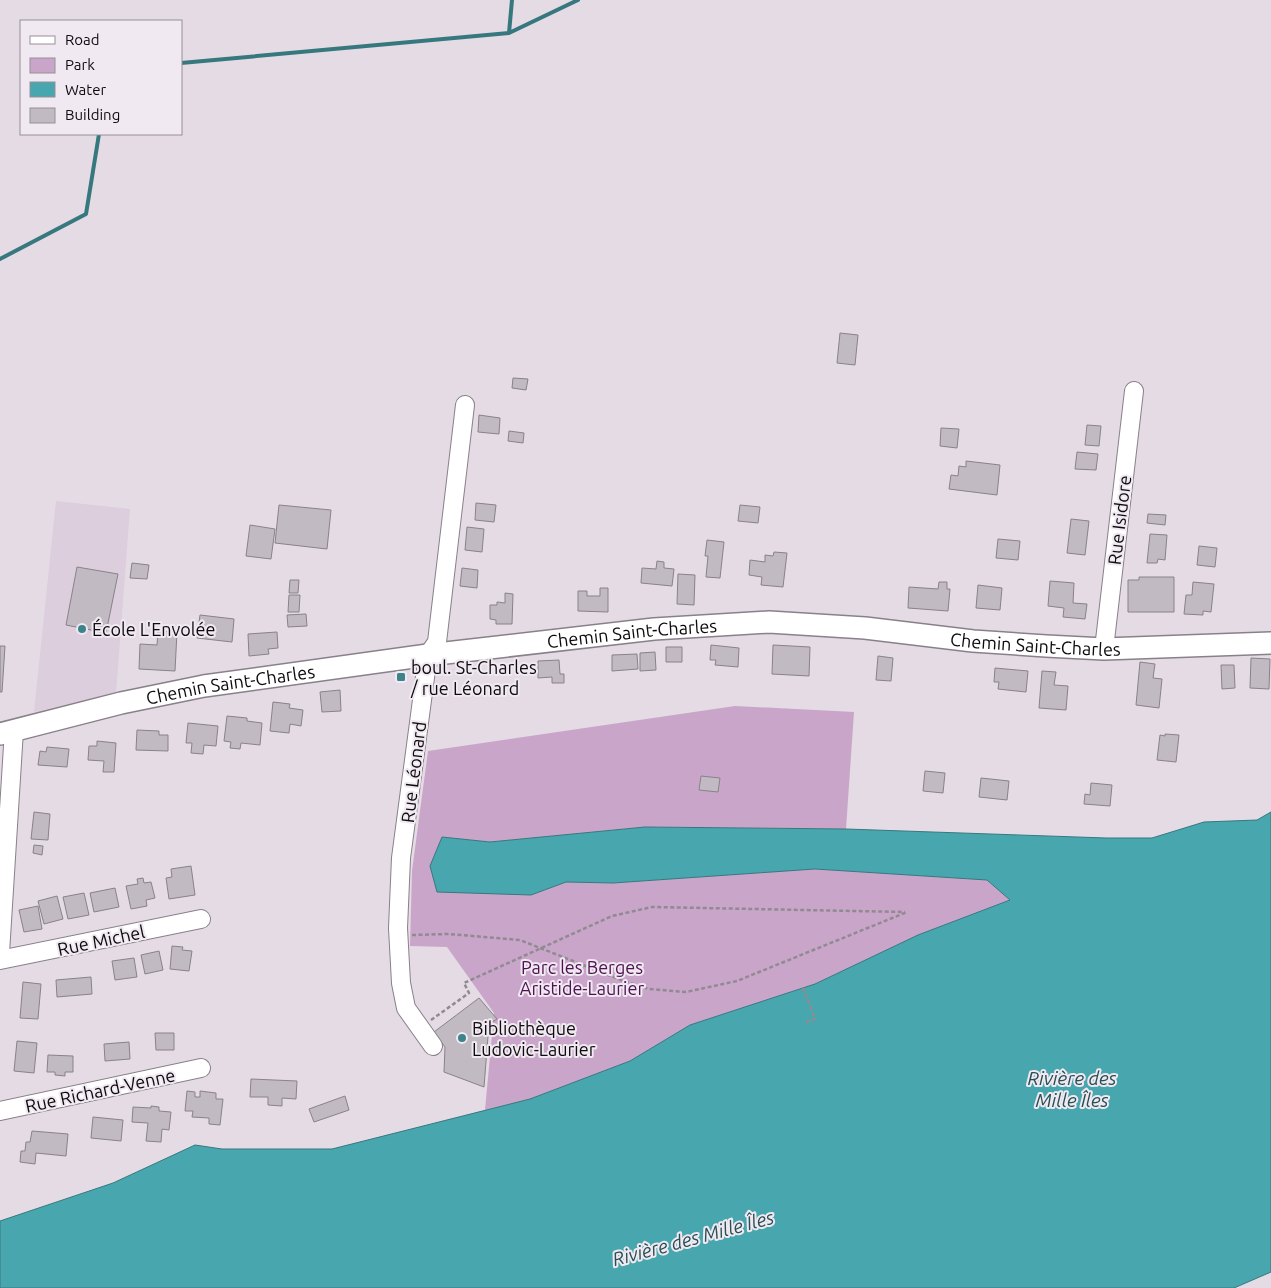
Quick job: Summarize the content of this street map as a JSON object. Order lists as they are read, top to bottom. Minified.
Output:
{"streets":{"main road":["Chemin Saint-Charles"],"street":["Rue Isidore","Rue Léonard","Rue Michel","Rue Richard-Venne"]},"crossings":[["Rue Isidore","Chemin Saint-Charles"],["Chemin Saint-Charles","Rue Léonard"]],"water":["Rivière des Mille Îles"],"parks":["Parc les Berges Aristide-Laurier"],"places":{"other":["École L'Envolée","Bibliothèque Ludovic-Laurier"],"transit":["boul. St-Charles / rue Léonard"]},"legend":["Road","Park","Water","Building"]}
